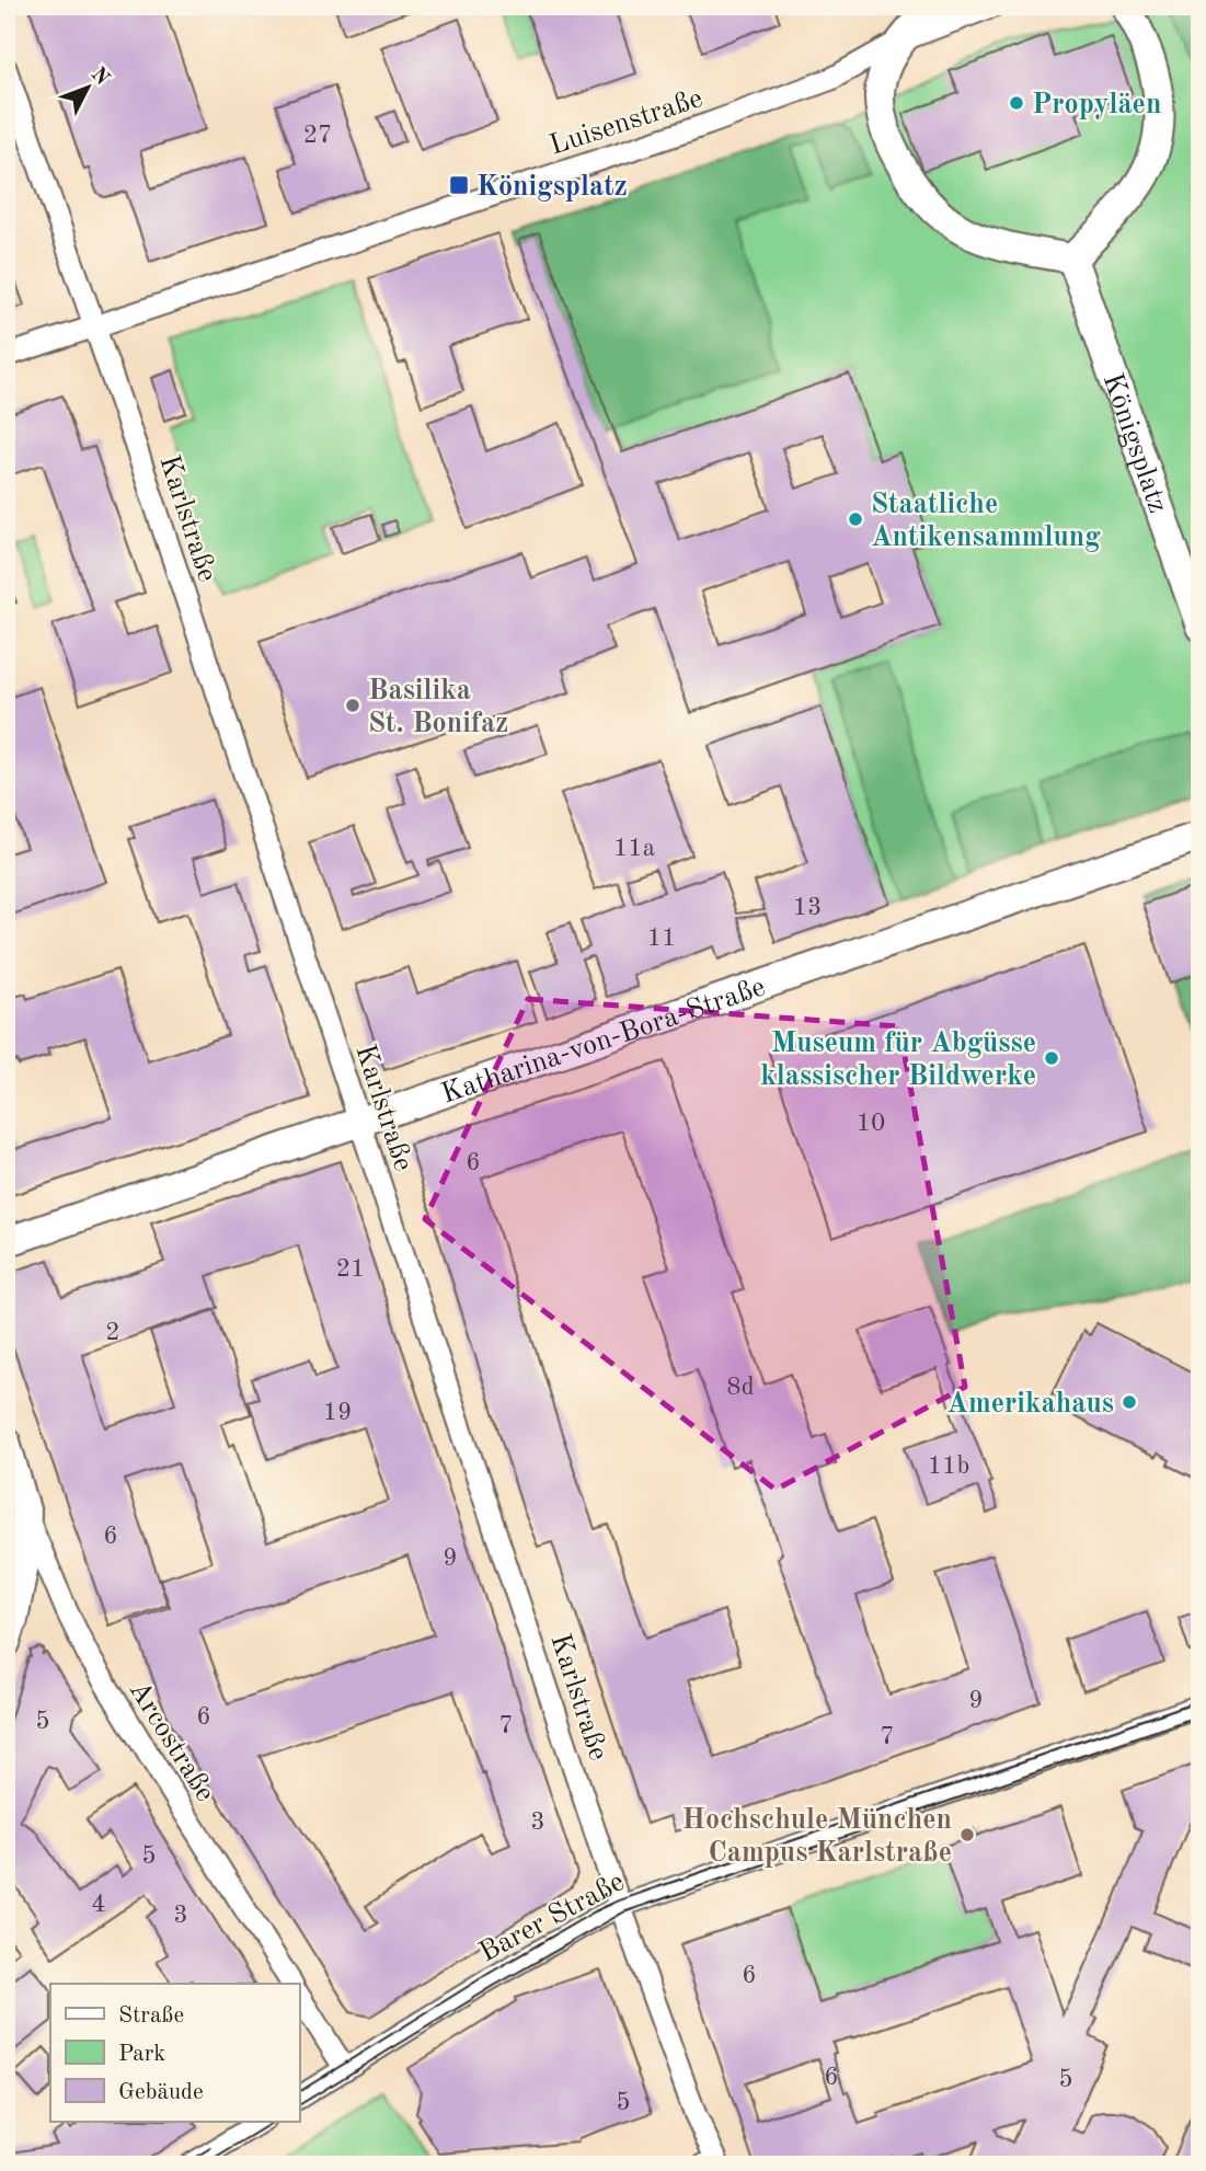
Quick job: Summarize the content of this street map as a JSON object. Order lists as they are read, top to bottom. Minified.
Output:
{"streets":{"street":["Luisenstraße","Königsplatz","Karlstraße","Katharina-von-Bora-Straße","Arcostraße","Barer Straße"]},"crossings":[["Luisenstraße","Karlstraße"],["Karlstraße","Katharina-von-Bora-Straße"],["Karlstraße","Barer Straße"]],"places":{"other":["Propyläen","Staatliche Antikensammlung","Basilika St. Bonifaz","Museum für Abgüsse klassischer Bildwerke","Amerikahaus","Hochschule München Campus Karlstraße"],"transit":["Königsplatz"]},"house_numbers":["27","11a","13","11","10","6","21","2","8d","19","11b","6","9","9","6","5","7","7","3","5","4","3","6","6","5","5"],"legend":["Straße","Park","Gebäude"],"north":"top right"}
